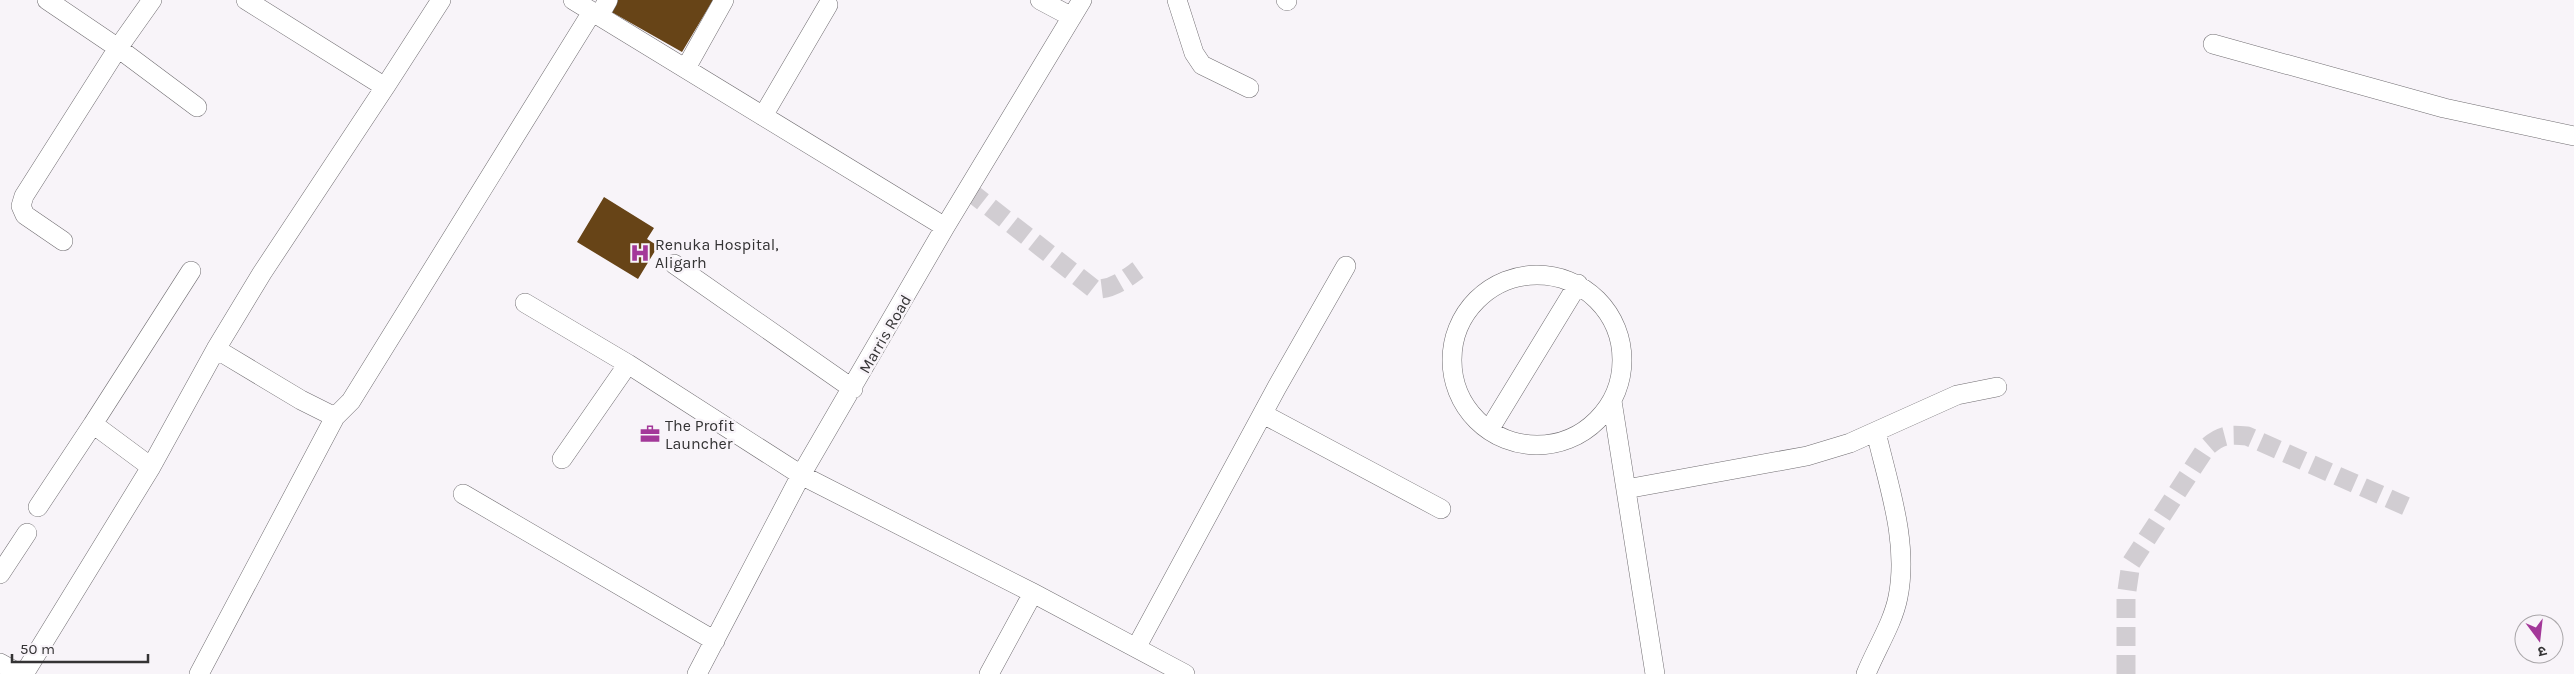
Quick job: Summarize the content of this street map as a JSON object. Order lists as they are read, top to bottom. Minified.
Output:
{"streets":{"street":["Marris Road"]},"places":{"hospital":["Renuka Hospital, Aligarh"],"office":["The Profit Launcher"]},"scale_bar":"50 m","north":"bottom"}
